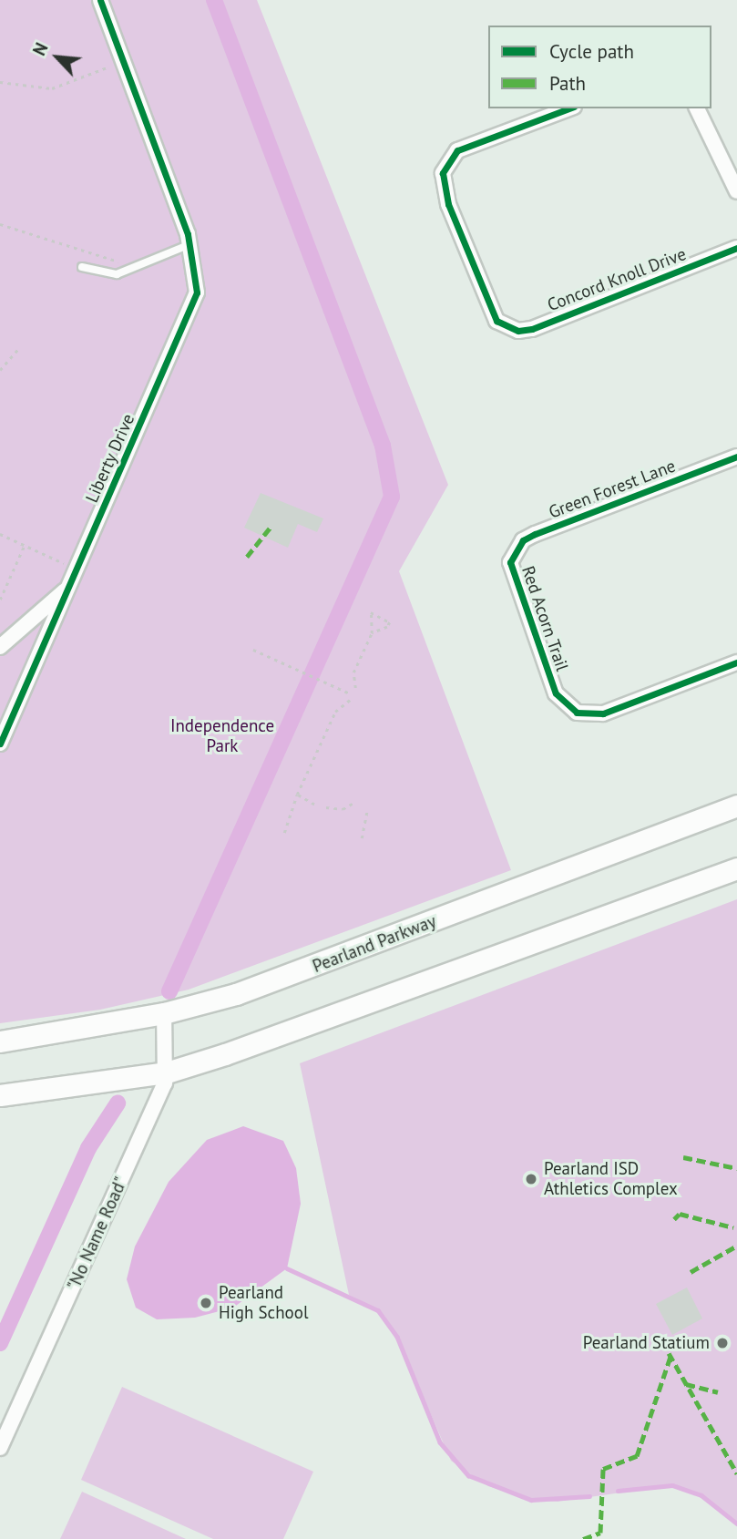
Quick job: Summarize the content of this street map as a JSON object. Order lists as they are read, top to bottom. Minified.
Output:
{"streets":{"main road":["Pearland Parkway"],"street":["Concord Knoll Drive","Liberty Drive","Green Forest Lane","Red Acorn Trail","\"No Name Road\""]},"crossings":[["Green Forest Lane","Red Acorn Trail"],["Pearland Parkway","\"No Name Road\""]],"parks":["Independence Park"],"places":["Pearland ISD Athletics Complex","Pearland High School","Pearland Statium"],"legend":["Cycle path","Path"],"north":"top left"}
